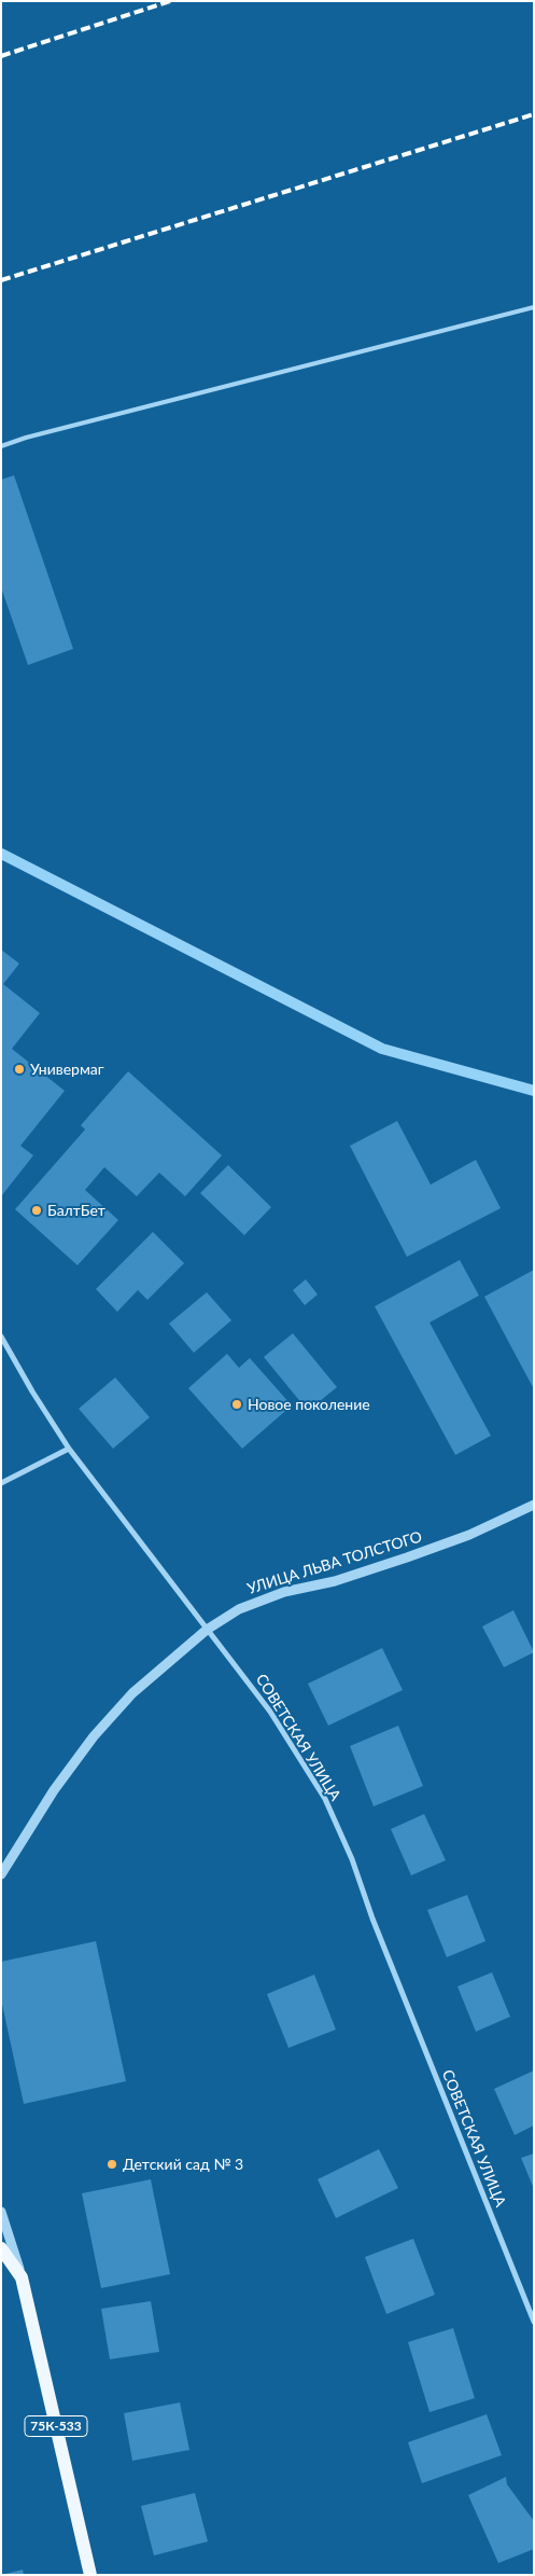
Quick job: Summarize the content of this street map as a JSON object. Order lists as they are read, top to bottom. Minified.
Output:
{"streets":{"main road":["75К-533"],"street":["УЛИЦА ЛЬВА ТОЛСТОГО","СОВЕТСКАЯ УЛИЦА"]},"crossings":[["УЛИЦА ЛЬВА ТОЛСТОГО","СОВЕТСКАЯ УЛИЦА"]],"places":["Универмаг","БалтБет","Новое поколение","Детский сад № 3"]}
